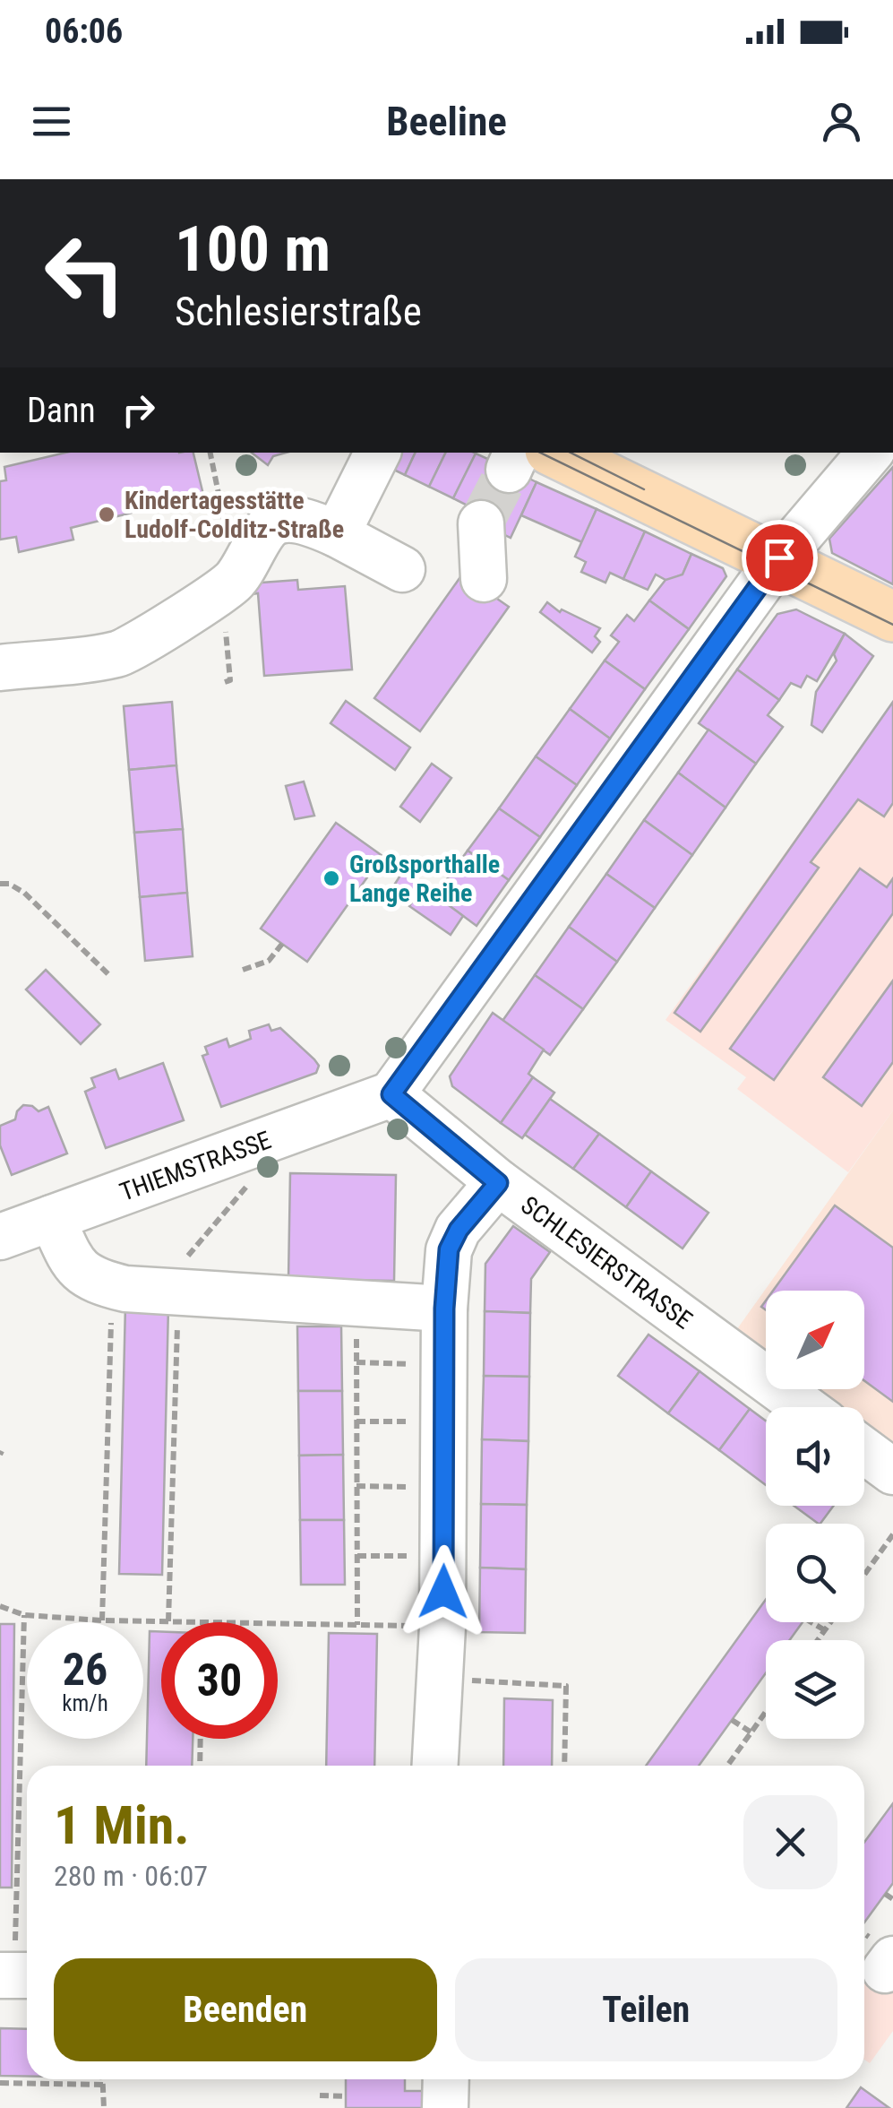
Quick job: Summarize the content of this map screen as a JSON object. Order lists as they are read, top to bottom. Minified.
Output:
{"streets":{"street":["THIEMSTRASSE","SCHLESIERSTRASSE"]},"crossings":[["THIEMSTRASSE","SCHLESIERSTRASSE"]],"places":["Kindertagesstätte Ludolf-Colditz-Straße","Großsporthalle Lange Reihe"],"north":"top right","page":{"status":"06:06","header":"Beeline","turn":["100 m","Schlesierstraße"],"then":"Dann","speed":"26 km/h","limit":"30","heading":["1 Min.","280 m · 06:07"],"buttons":["Beenden","Teilen"]}}
